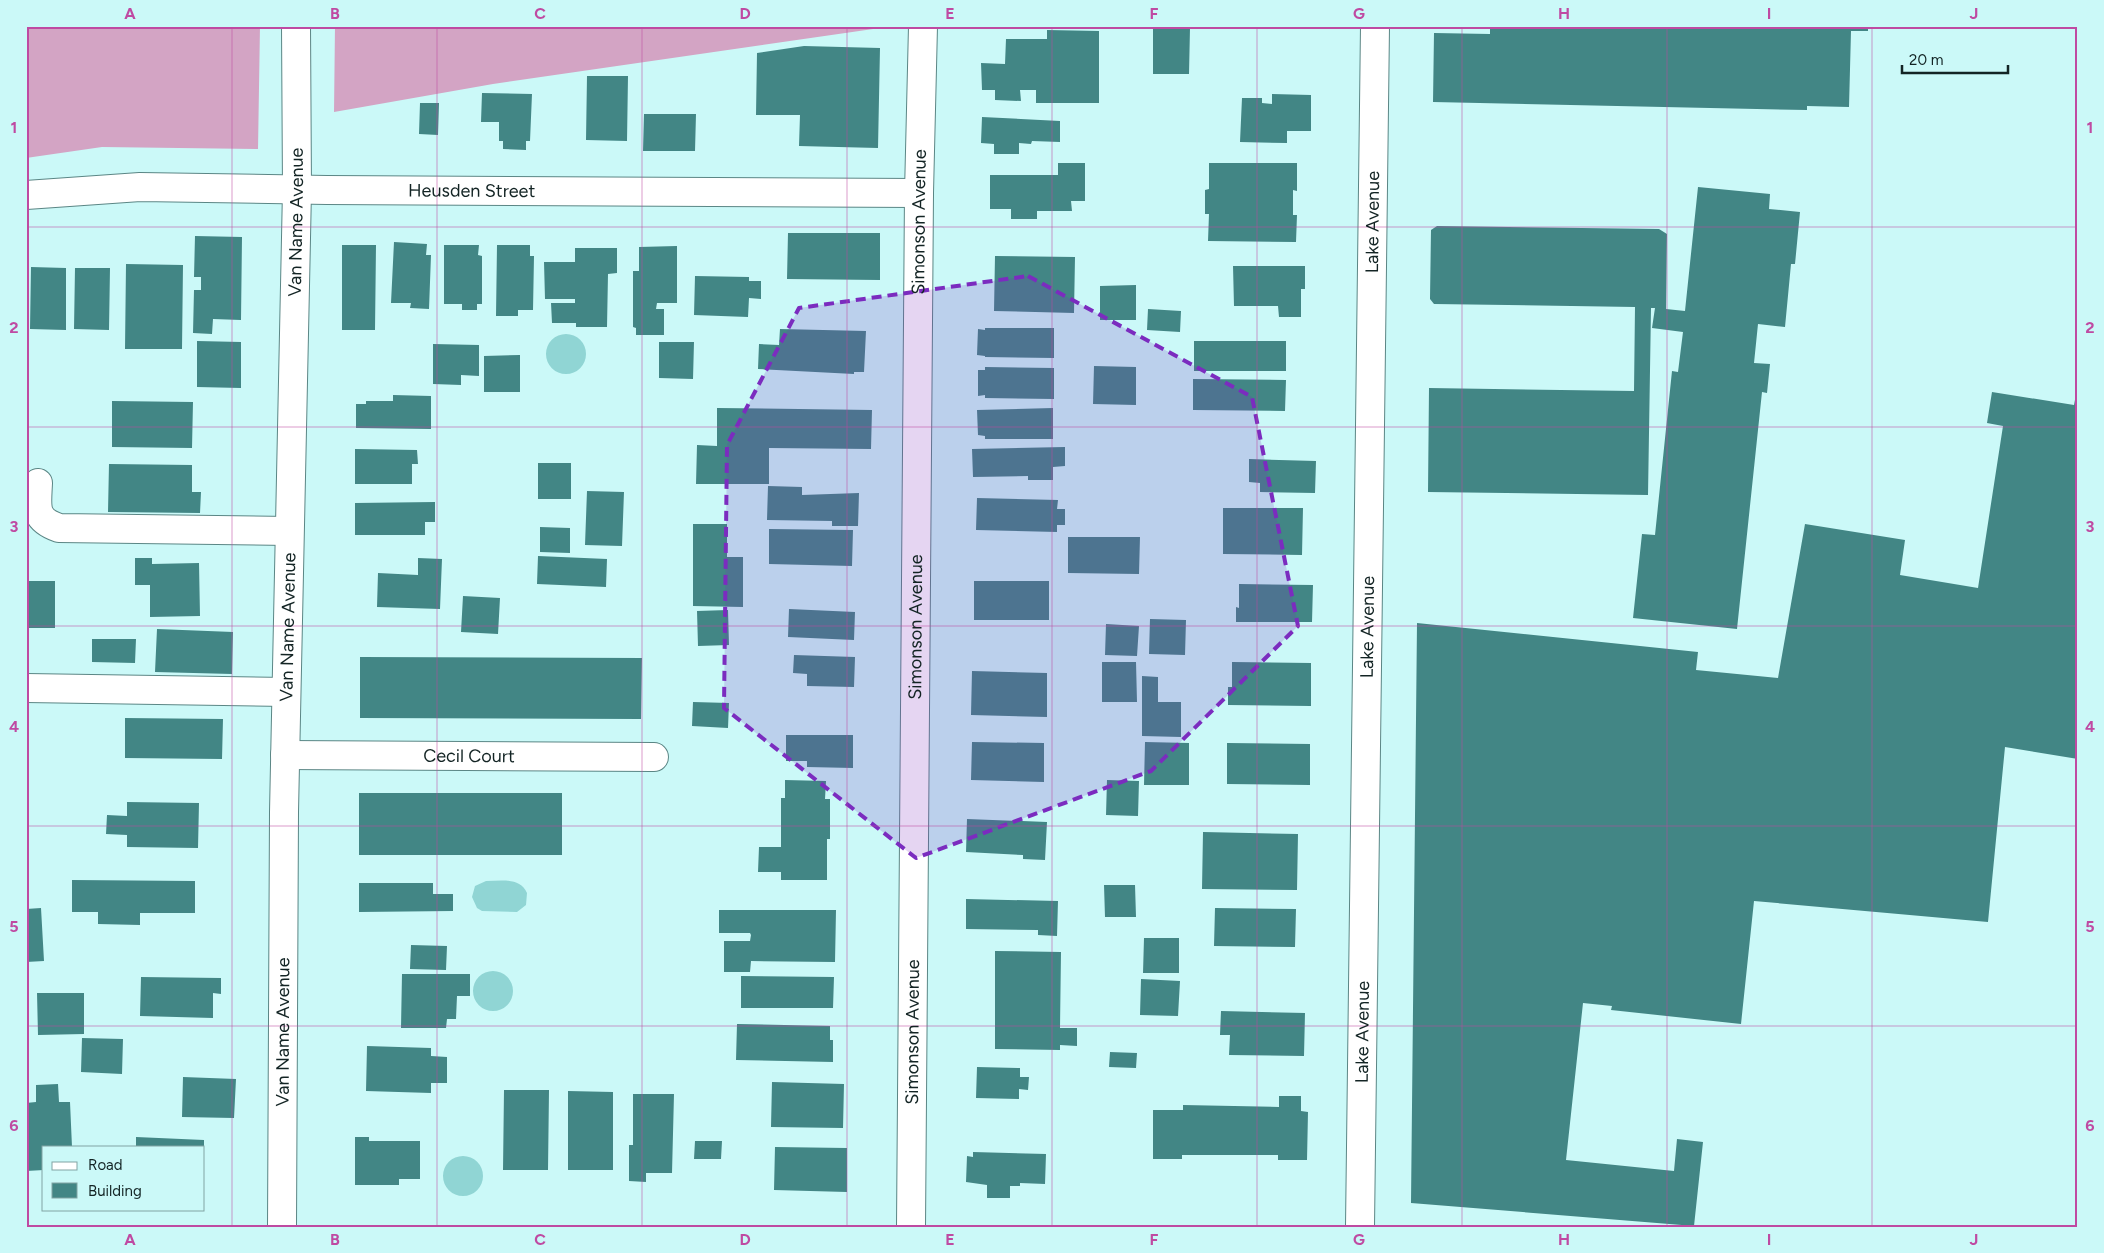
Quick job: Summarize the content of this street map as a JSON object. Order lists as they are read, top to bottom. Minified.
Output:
{"streets":{"street":["Heusden Street","Simonson Avenue","Van Name Avenue","Lake Avenue","Cecil Court"]},"crossings":[["Heusden Street","Simonson Avenue"],["Heusden Street","Van Name Avenue"],["Van Name Avenue","Cecil Court"]],"legend":["Road","Building"],"scale_bar":"20 m","grid":{"columns":["A","B","C","D","E","F","G","H","I","J"],"rows":["1","2","3","4","5","6"]}}
